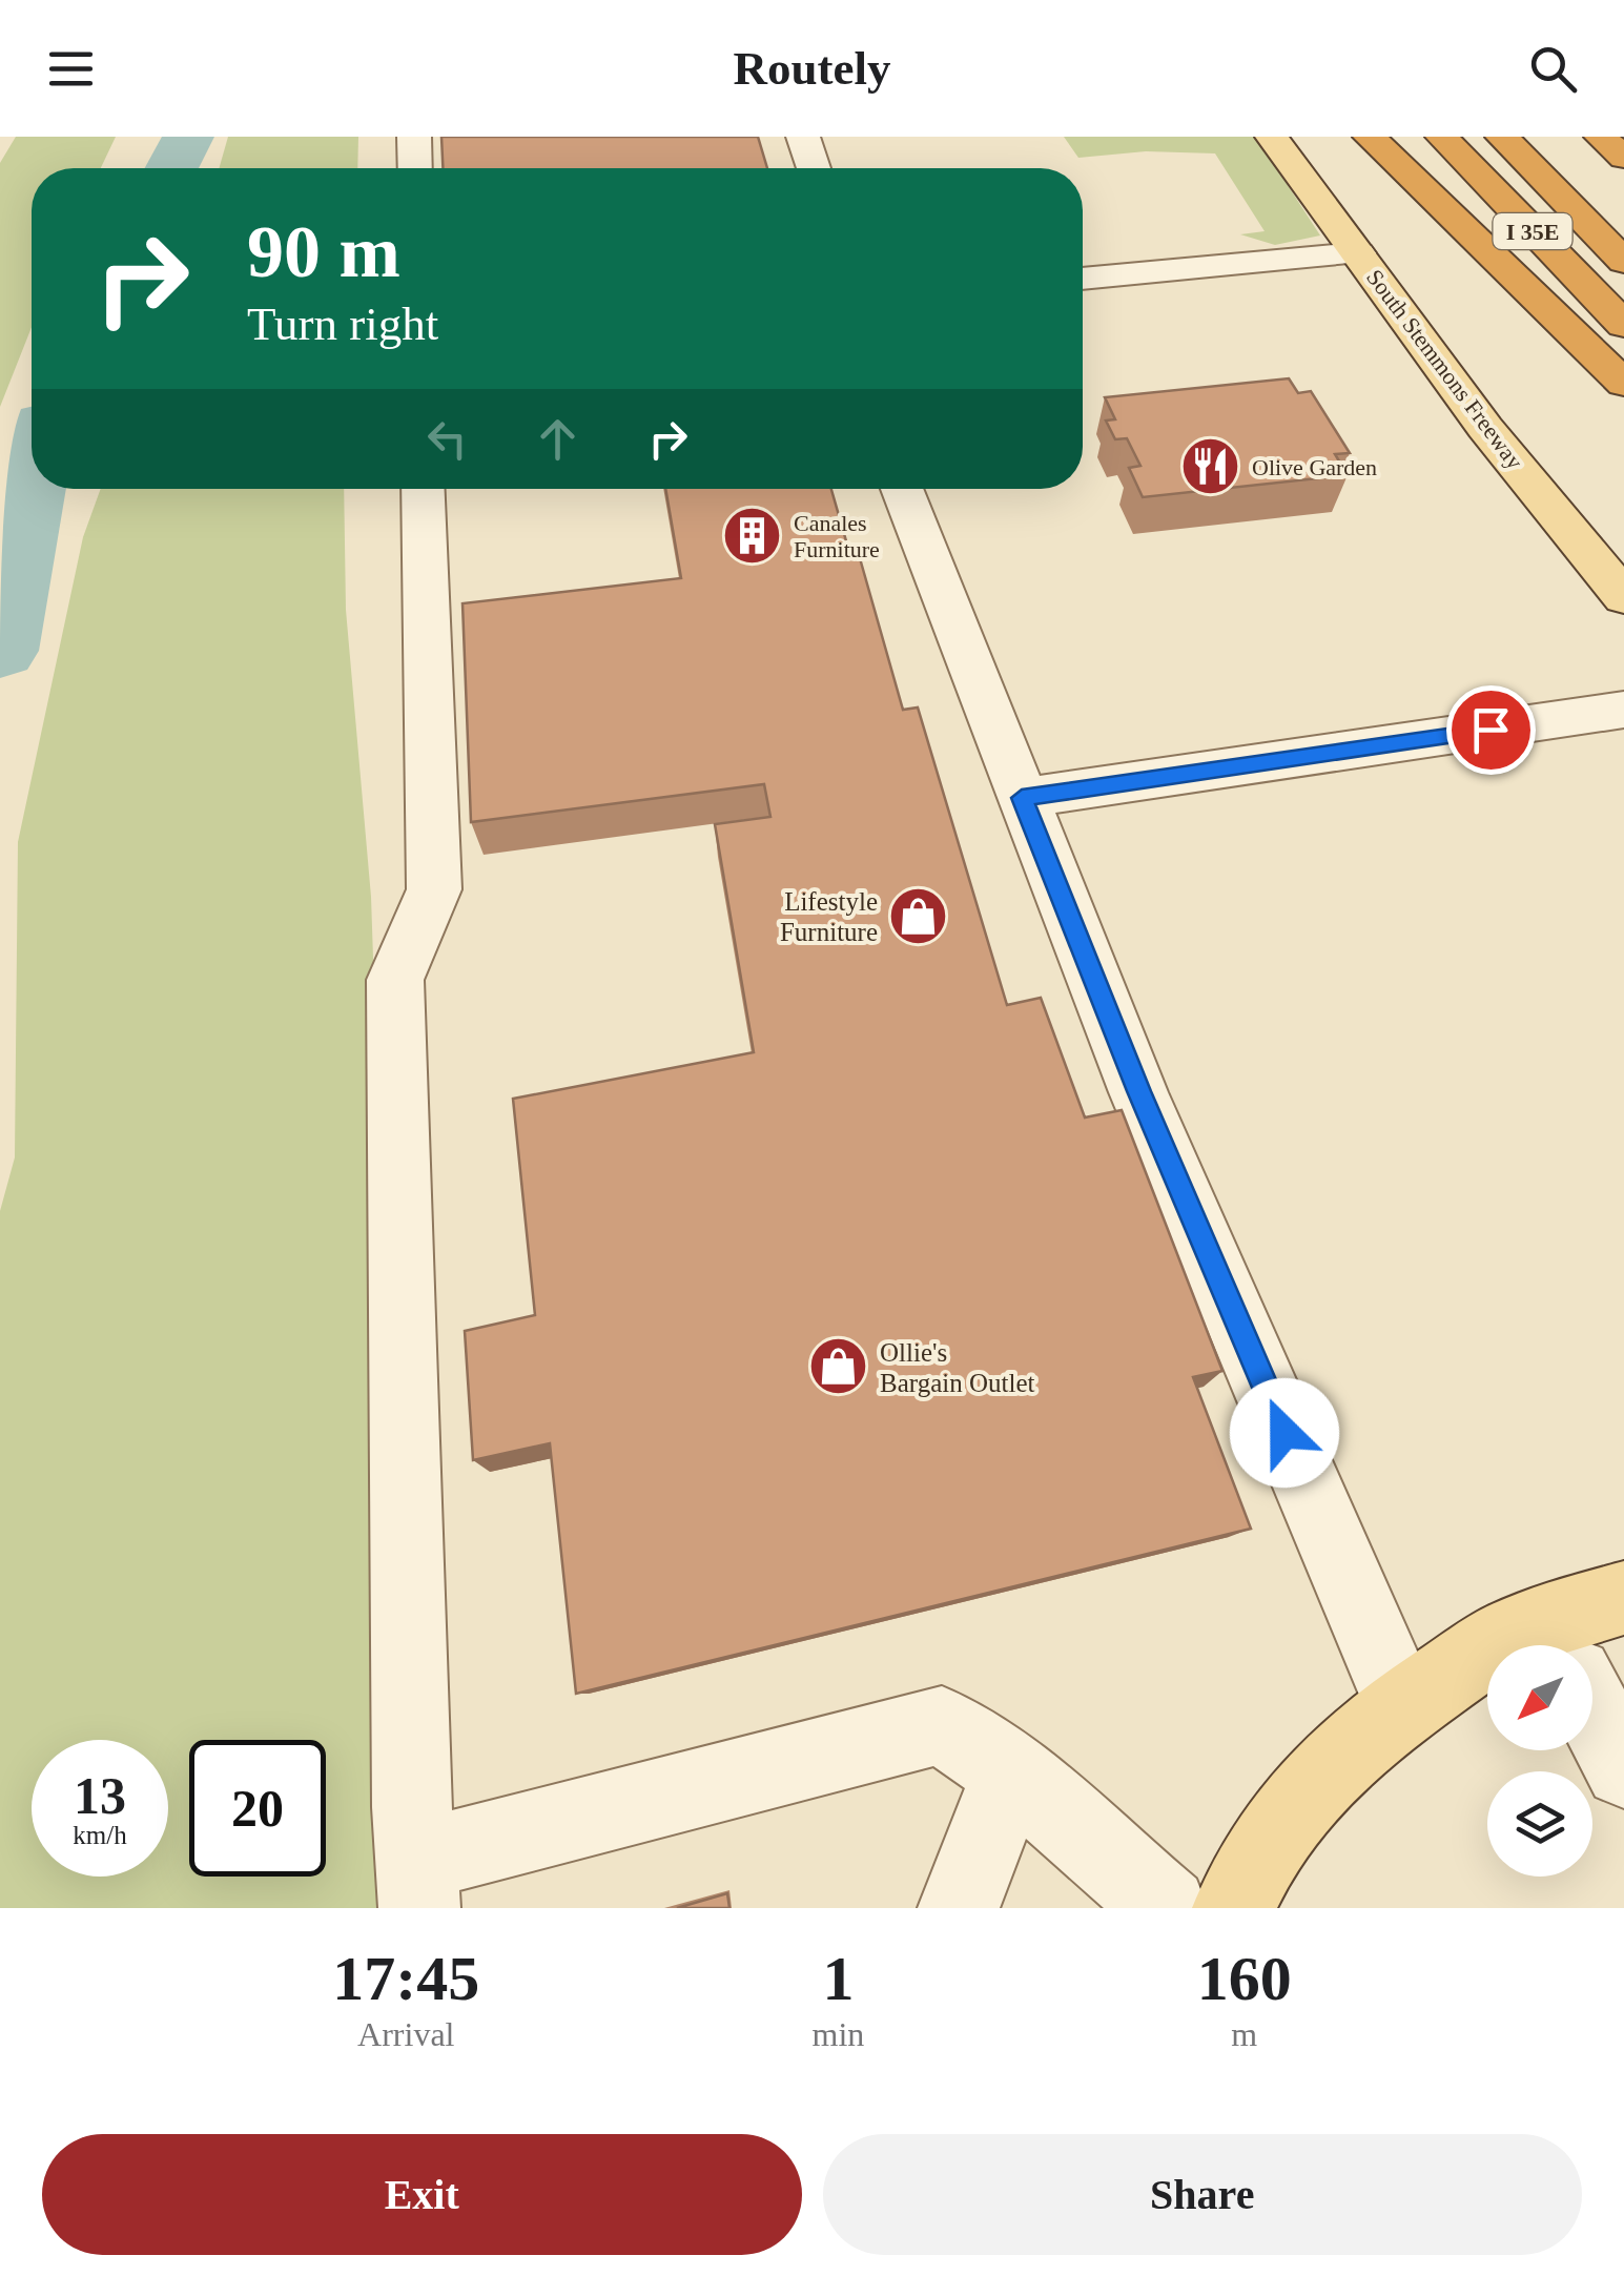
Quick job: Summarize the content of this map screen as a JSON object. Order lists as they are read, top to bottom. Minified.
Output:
{"streets":{"highway":["I 35E"],"main road":["South Stemmons Freeway"]},"places":{"restaurant":["Olive Garden"],"building":["Canales Furniture"],"shop":["Lifestyle Furniture","Ollie's Bargain Outlet"]},"north":"bottom left","page":{"header":"Routely","turn":["90 m","Turn right"],"speed":"13 km/h","limit":"20","eta":["17:45","Arrival","1","min","160","m"],"buttons":["Exit","Share"]}}
